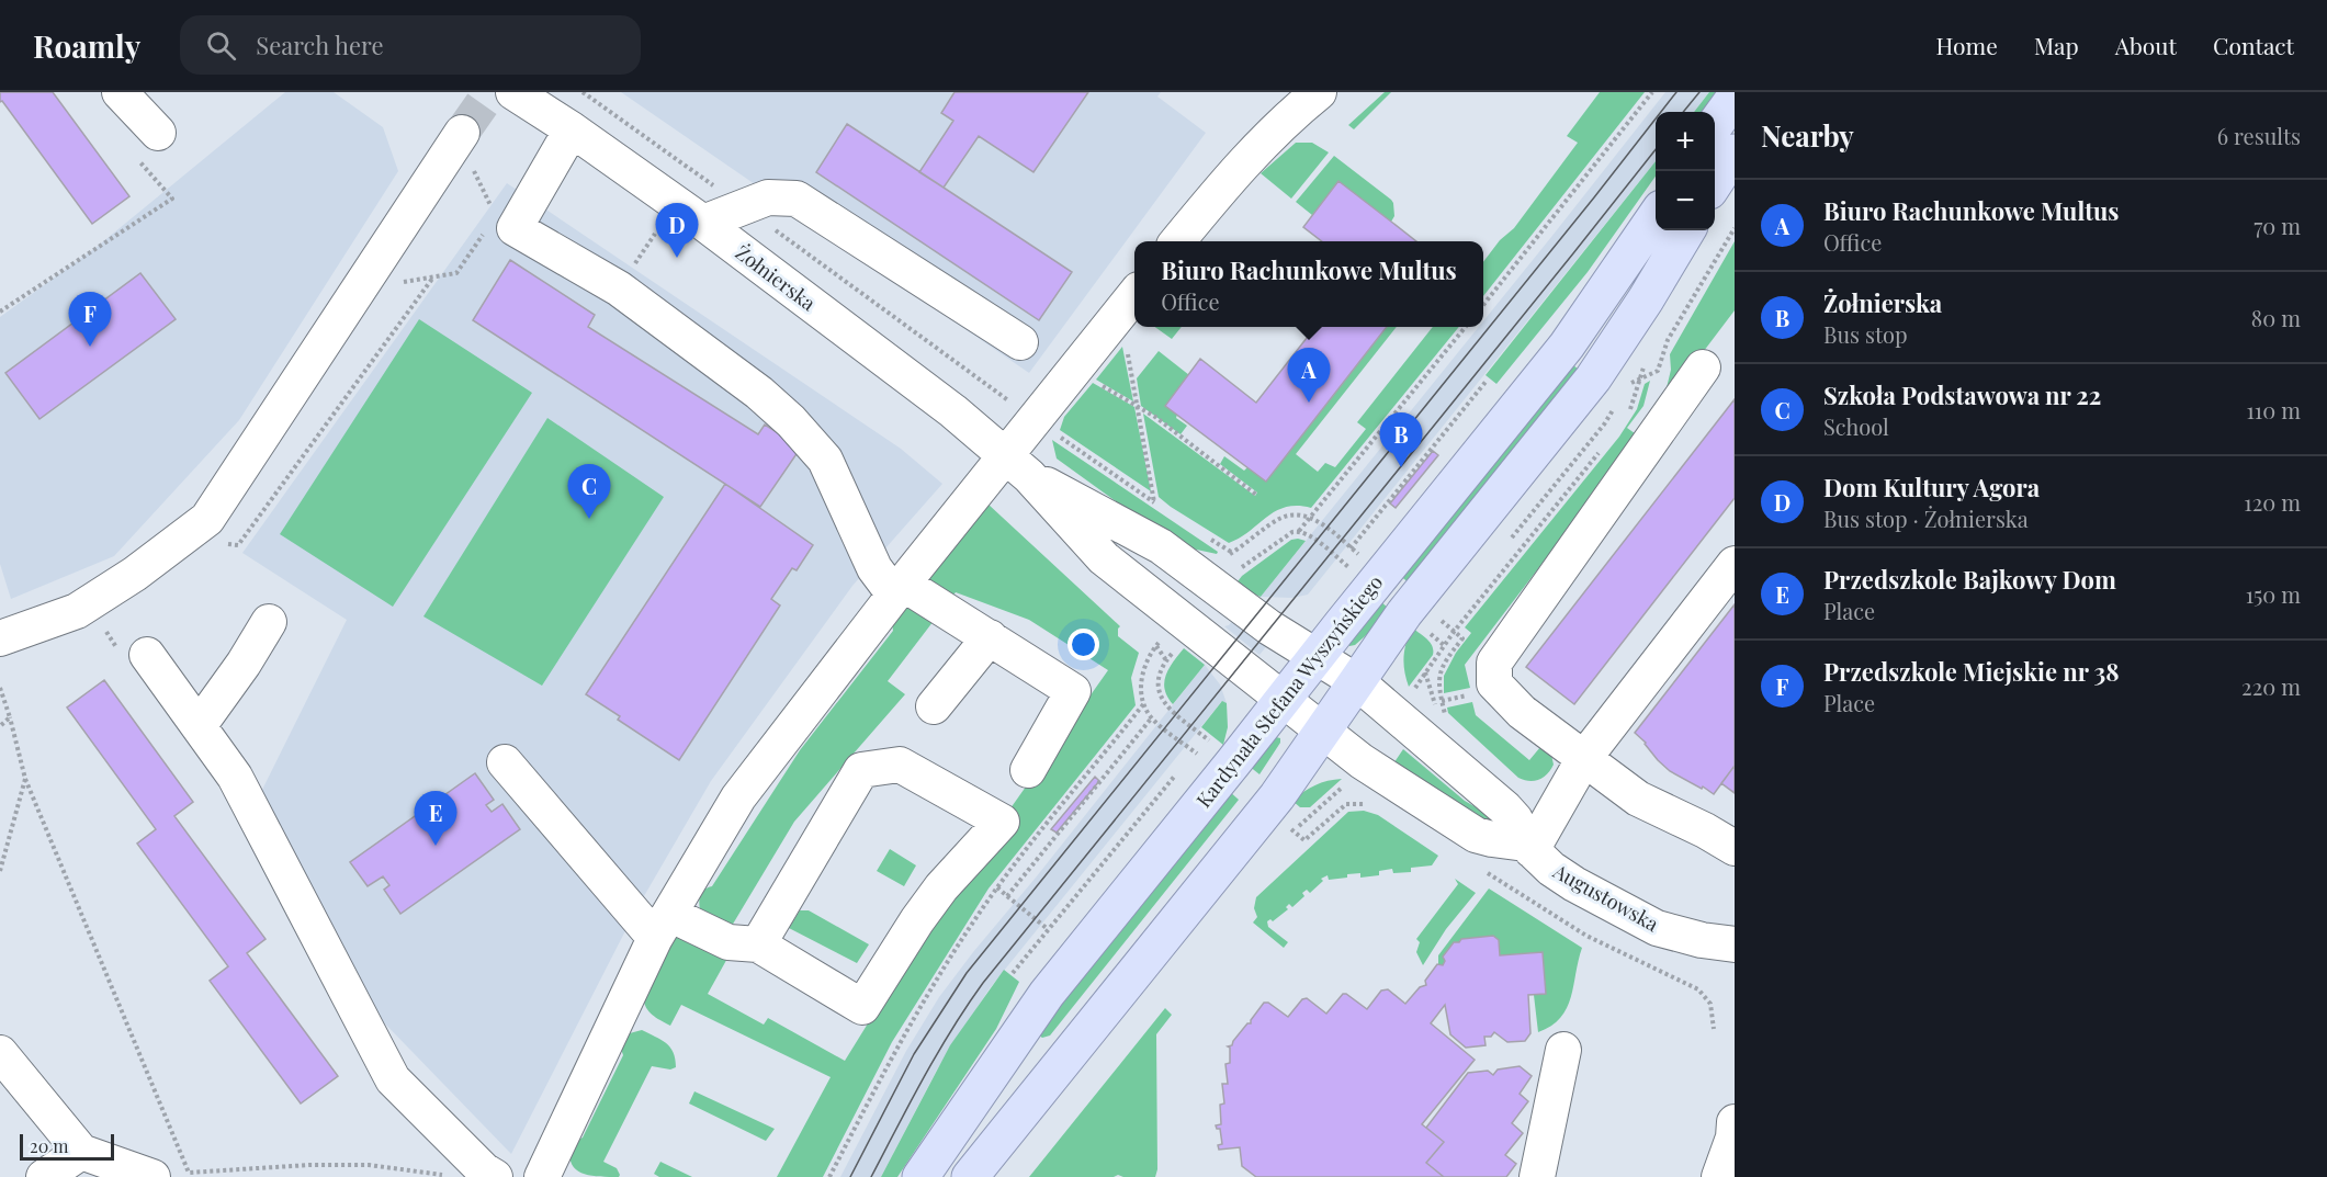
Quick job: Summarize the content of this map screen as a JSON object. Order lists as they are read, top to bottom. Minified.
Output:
{"streets":{"main road":["Kardynała Stefana Wyszyńskiego"],"street":["Żołnierska","Augustowska"]},"crossings":[["Żołnierska","Kardynała Stefana Wyszyńskiego"],["Żołnierska","Augustowska"]],"scale_bar":"20 m","page":{"header":"Roamly","search":"Search here","nav":["Home","Map","About","Contact"],"heading":["Nearby","6 results"],"map_buttons":["+","−"],"list":[{"mark":"A","name":"Biuro Rachunkowe Multus","note":"Office","value":"70 m"},{"mark":"B","name":"Żołnierska","note":"Bus stop","value":"80 m"},{"mark":"C","name":"Szkoła Podstawowa nr 22","note":"School","value":"110 m"},{"mark":"D","name":"Dom Kultury Agora","note":"Bus stop · Żołnierska","value":"120 m"},{"mark":"E","name":"Przedszkole Bajkowy Dom","note":"Place","value":"150 m"},{"mark":"F","name":"Przedszkole Miejskie nr 38","note":"Place","value":"220 m"}],"pins":["D","F","A","B","C","E"],"popup":["Biuro Rachunkowe Multus","Office"],"scale":"20 m"}}
